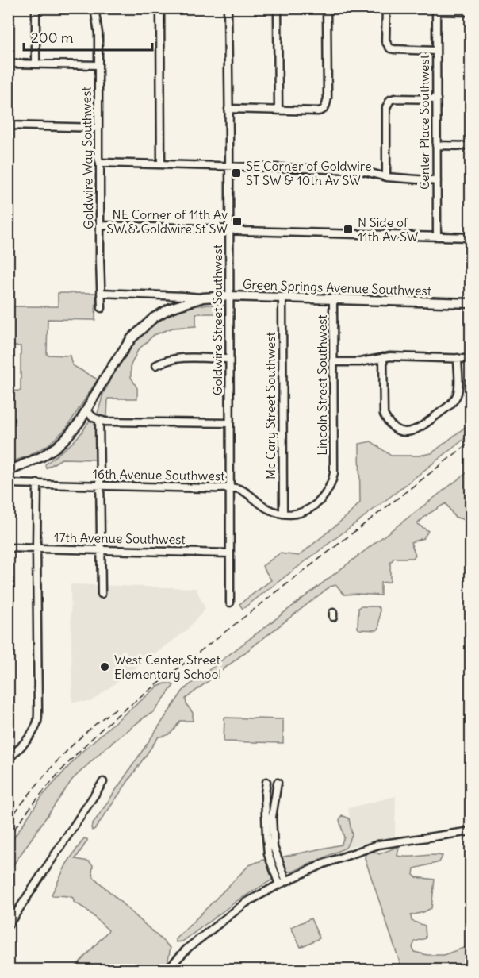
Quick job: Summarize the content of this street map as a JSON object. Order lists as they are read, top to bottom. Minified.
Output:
{"streets":{"main road":["Green Springs Avenue Southwest"],"street":["Center Place Southwest","Goldwire Way Southwest","Goldwire Street Southwest","Lincoln Street Southwest","Mc Cary Street Southwest","16th Avenue Southwest","17th Avenue Southwest"]},"crossings":[["Goldwire Way Southwest","Green Springs Avenue Southwest"],["Green Springs Avenue Southwest","Goldwire Street Southwest"],["Green Springs Avenue Southwest","Lincoln Street Southwest"],["Green Springs Avenue Southwest","Mc Cary Street Southwest"],["Goldwire Street Southwest","16th Avenue Southwest"],["Goldwire Street Southwest","17th Avenue Southwest"],["Lincoln Street Southwest","Mc Cary Street Southwest"],["Lincoln Street Southwest","16th Avenue Southwest"],["Mc Cary Street Southwest","16th Avenue Southwest"]],"places":{"transit":["SE Corner of Goldwire ST SW & 10th Av SW","NE Corner of 11th Av SW & Goldwire St SW","N Side of 11th Av SW"],"other":["West Center Street Elementary School"]},"scale_bar":"200 m"}
